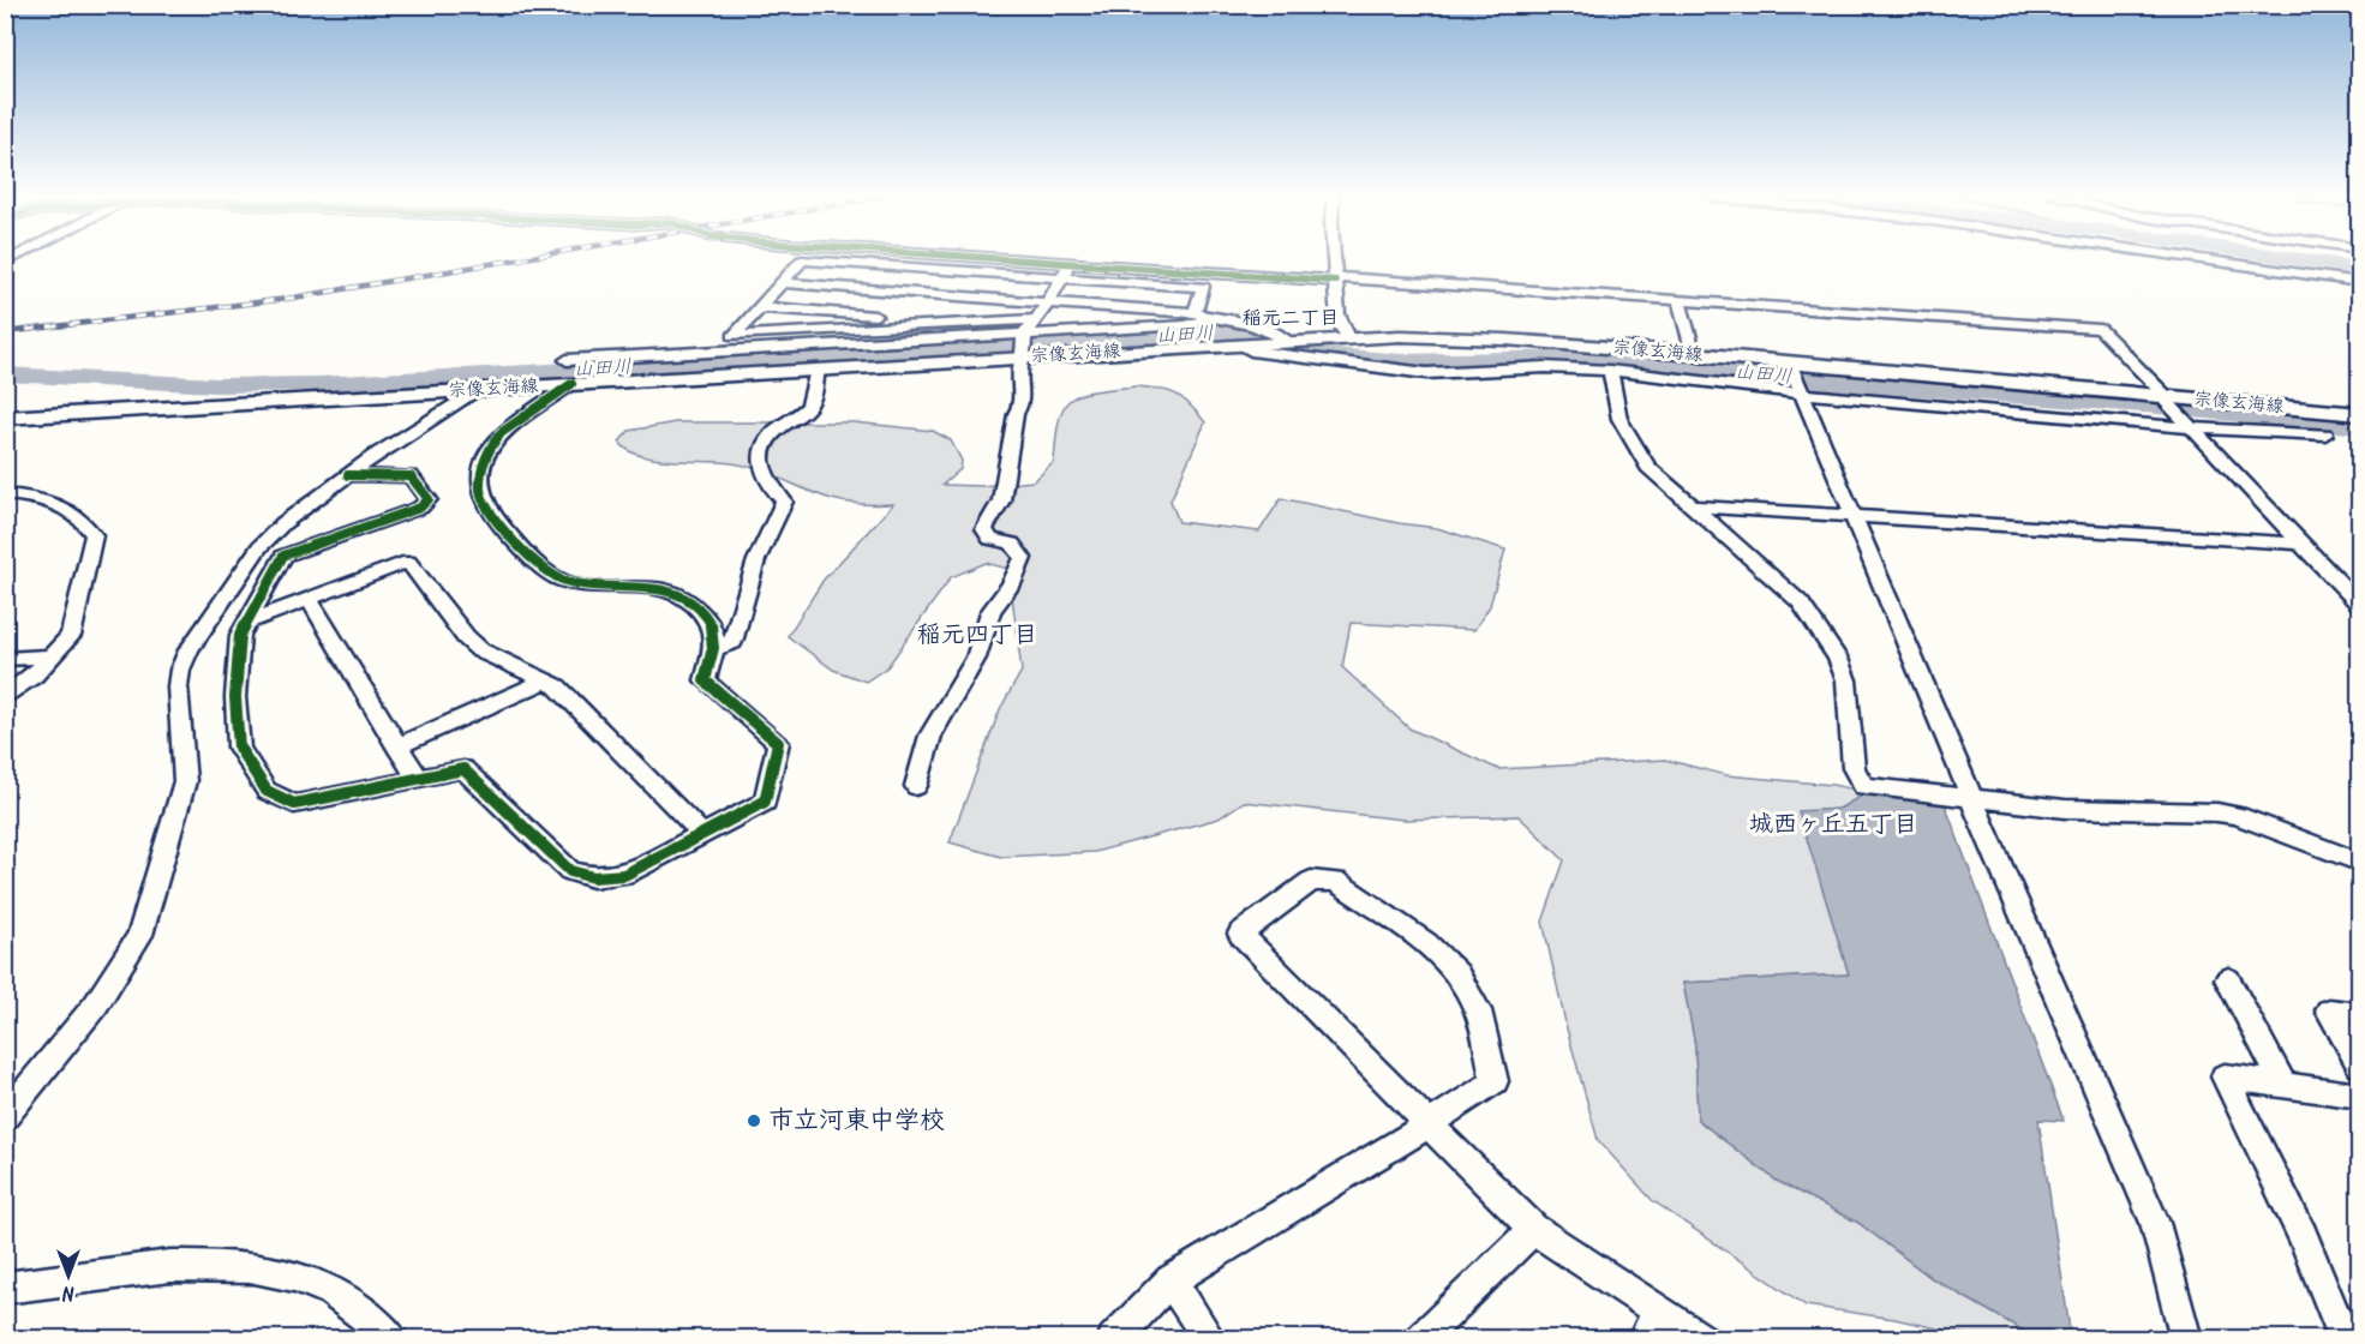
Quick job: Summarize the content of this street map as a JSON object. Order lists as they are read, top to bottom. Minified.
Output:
{"streets":{"main road":["宗像玄海線"]},"districts":["稲元二丁目","稲元四丁目","城西ヶ丘五丁目"],"water":["山田川"],"places":["市立河東中学校"],"north":"bottom"}
